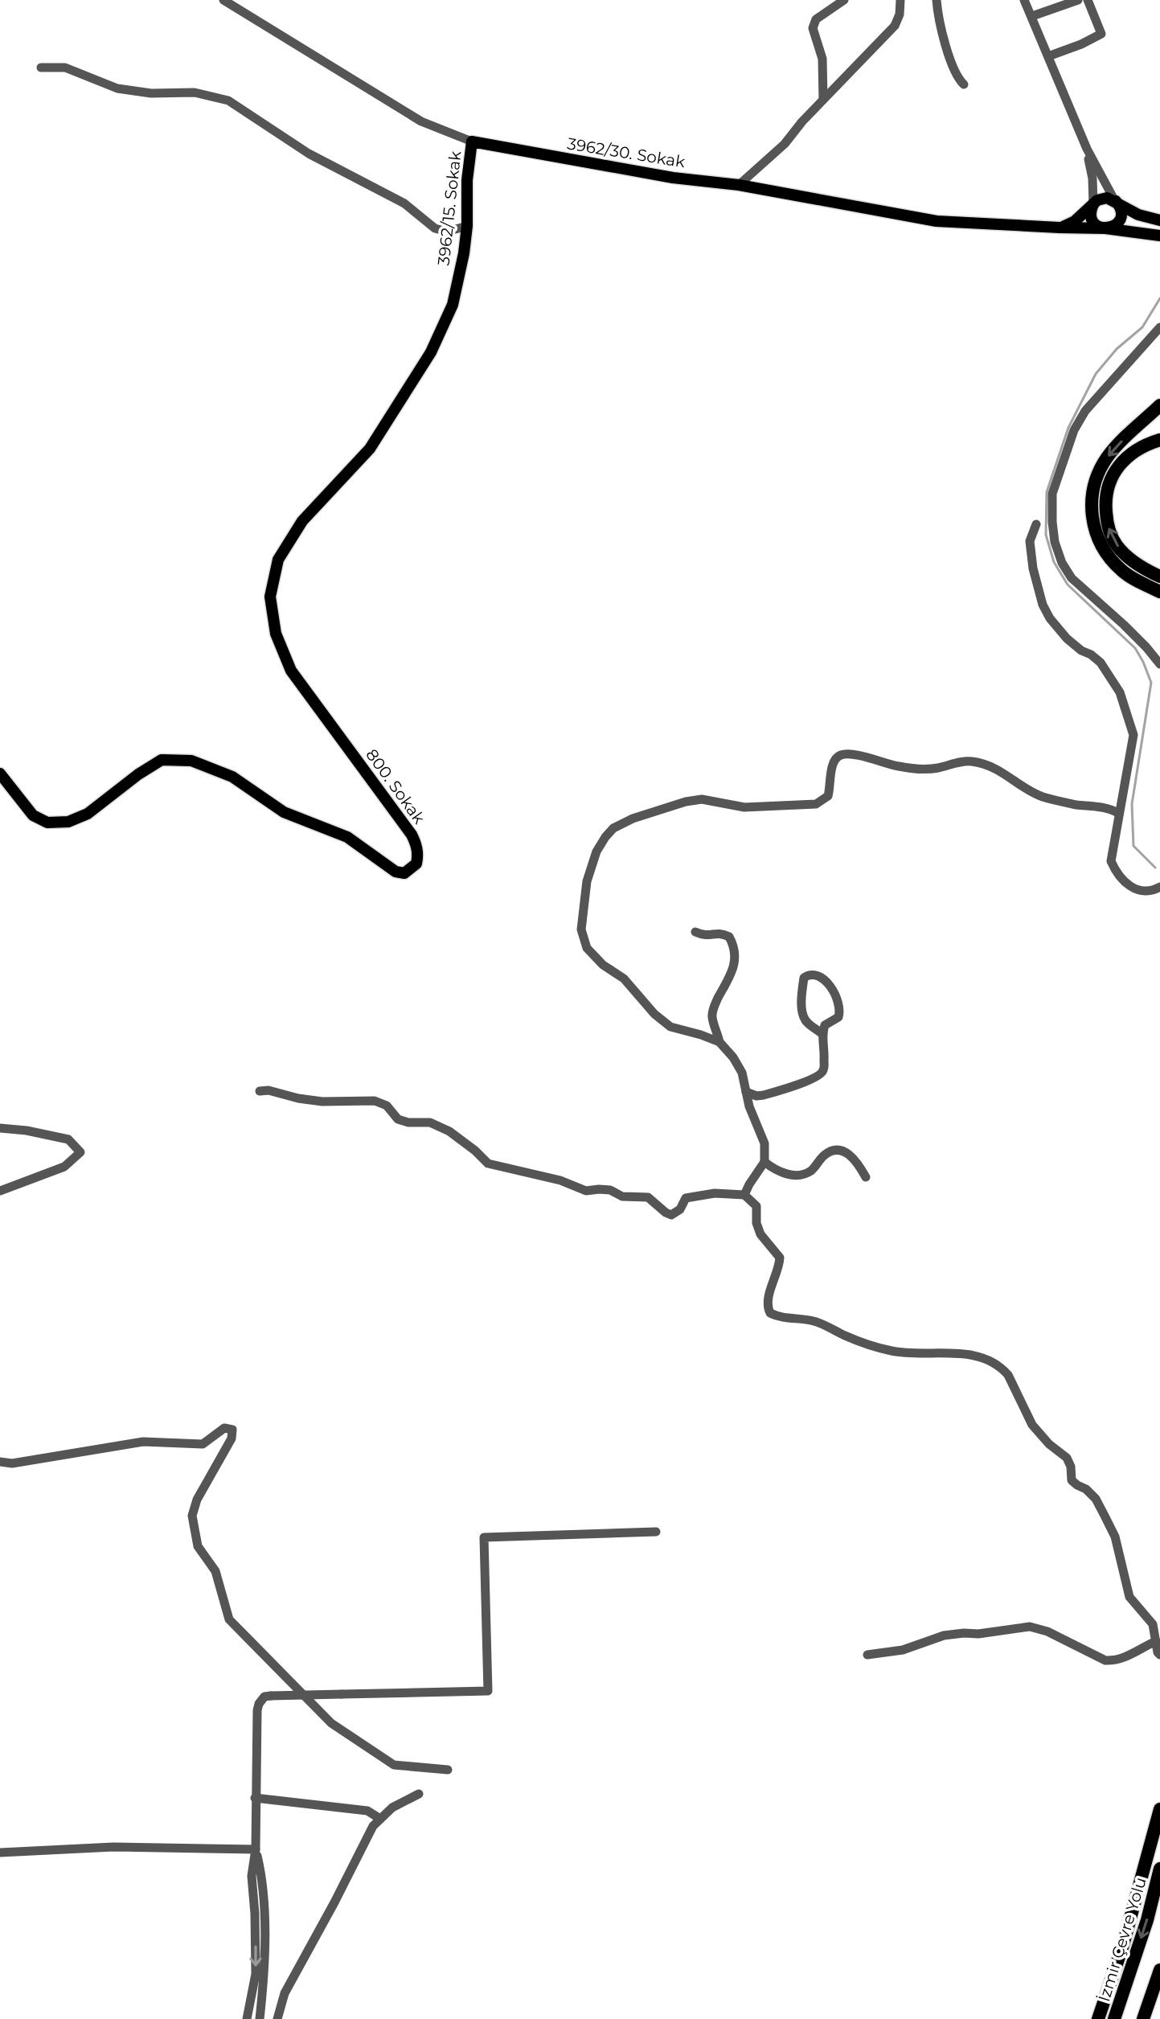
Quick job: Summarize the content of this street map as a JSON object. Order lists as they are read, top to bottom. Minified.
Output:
{"streets":{"highway":["İzmir Çevre Yolu"],"main road":["3962/30. Sokak","3962/15. Sokak","800. Sokak"]},"crossings":[["3962/30. Sokak","3962/15. Sokak"],["3962/15. Sokak","800. Sokak"]]}
